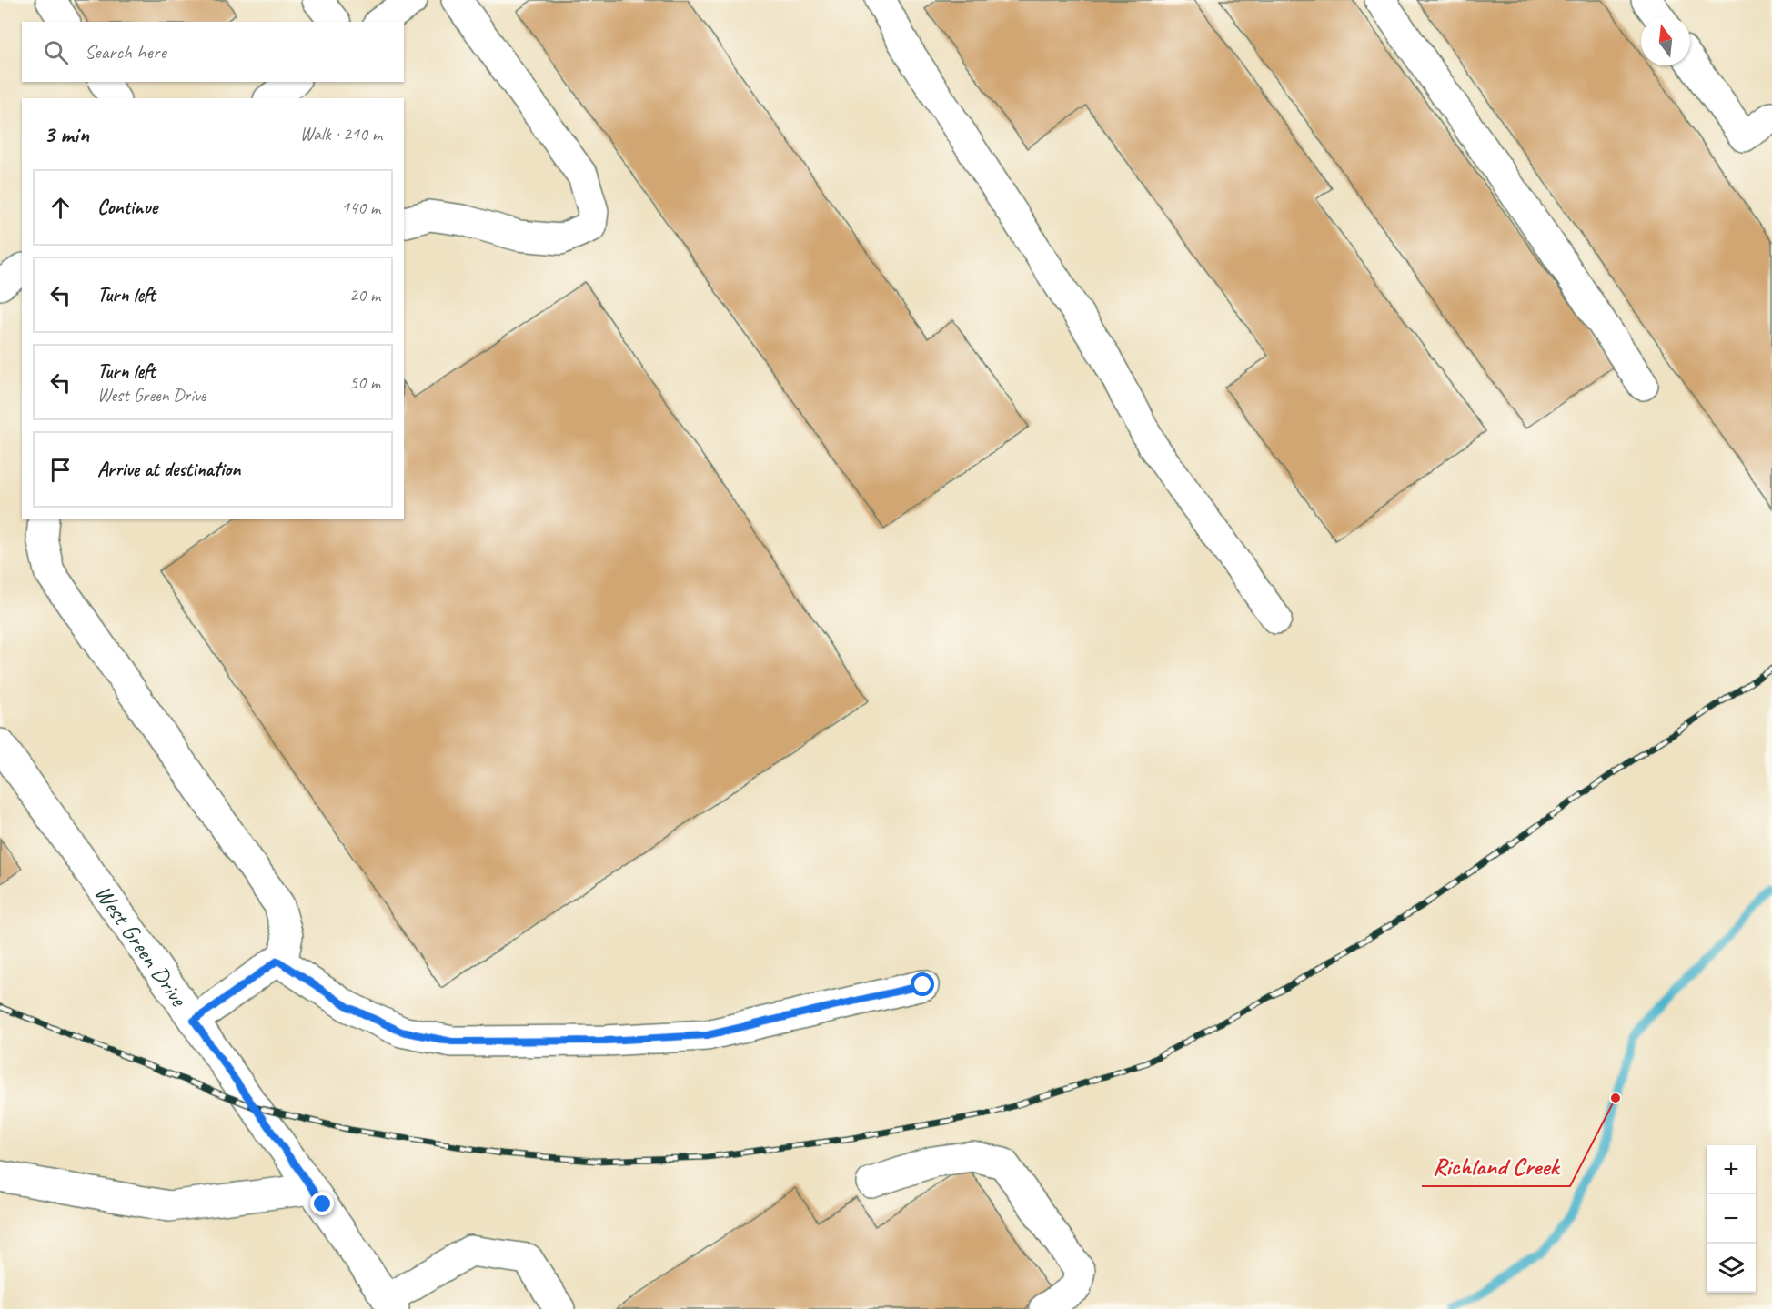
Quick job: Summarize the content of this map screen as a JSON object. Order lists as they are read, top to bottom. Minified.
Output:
{"streets":{"main road":["West Green Drive"]},"places":["Richland Creek"],"north":"top","page":{"search":"Search here","heading":["3 min","Walk · 210 m"],"list":[["Continue","140 m"],["Turn left","20 m"],["Turn left","West Green Drive","50 m"],"Arrive at destination"],"map_buttons":["+","−"]}}
